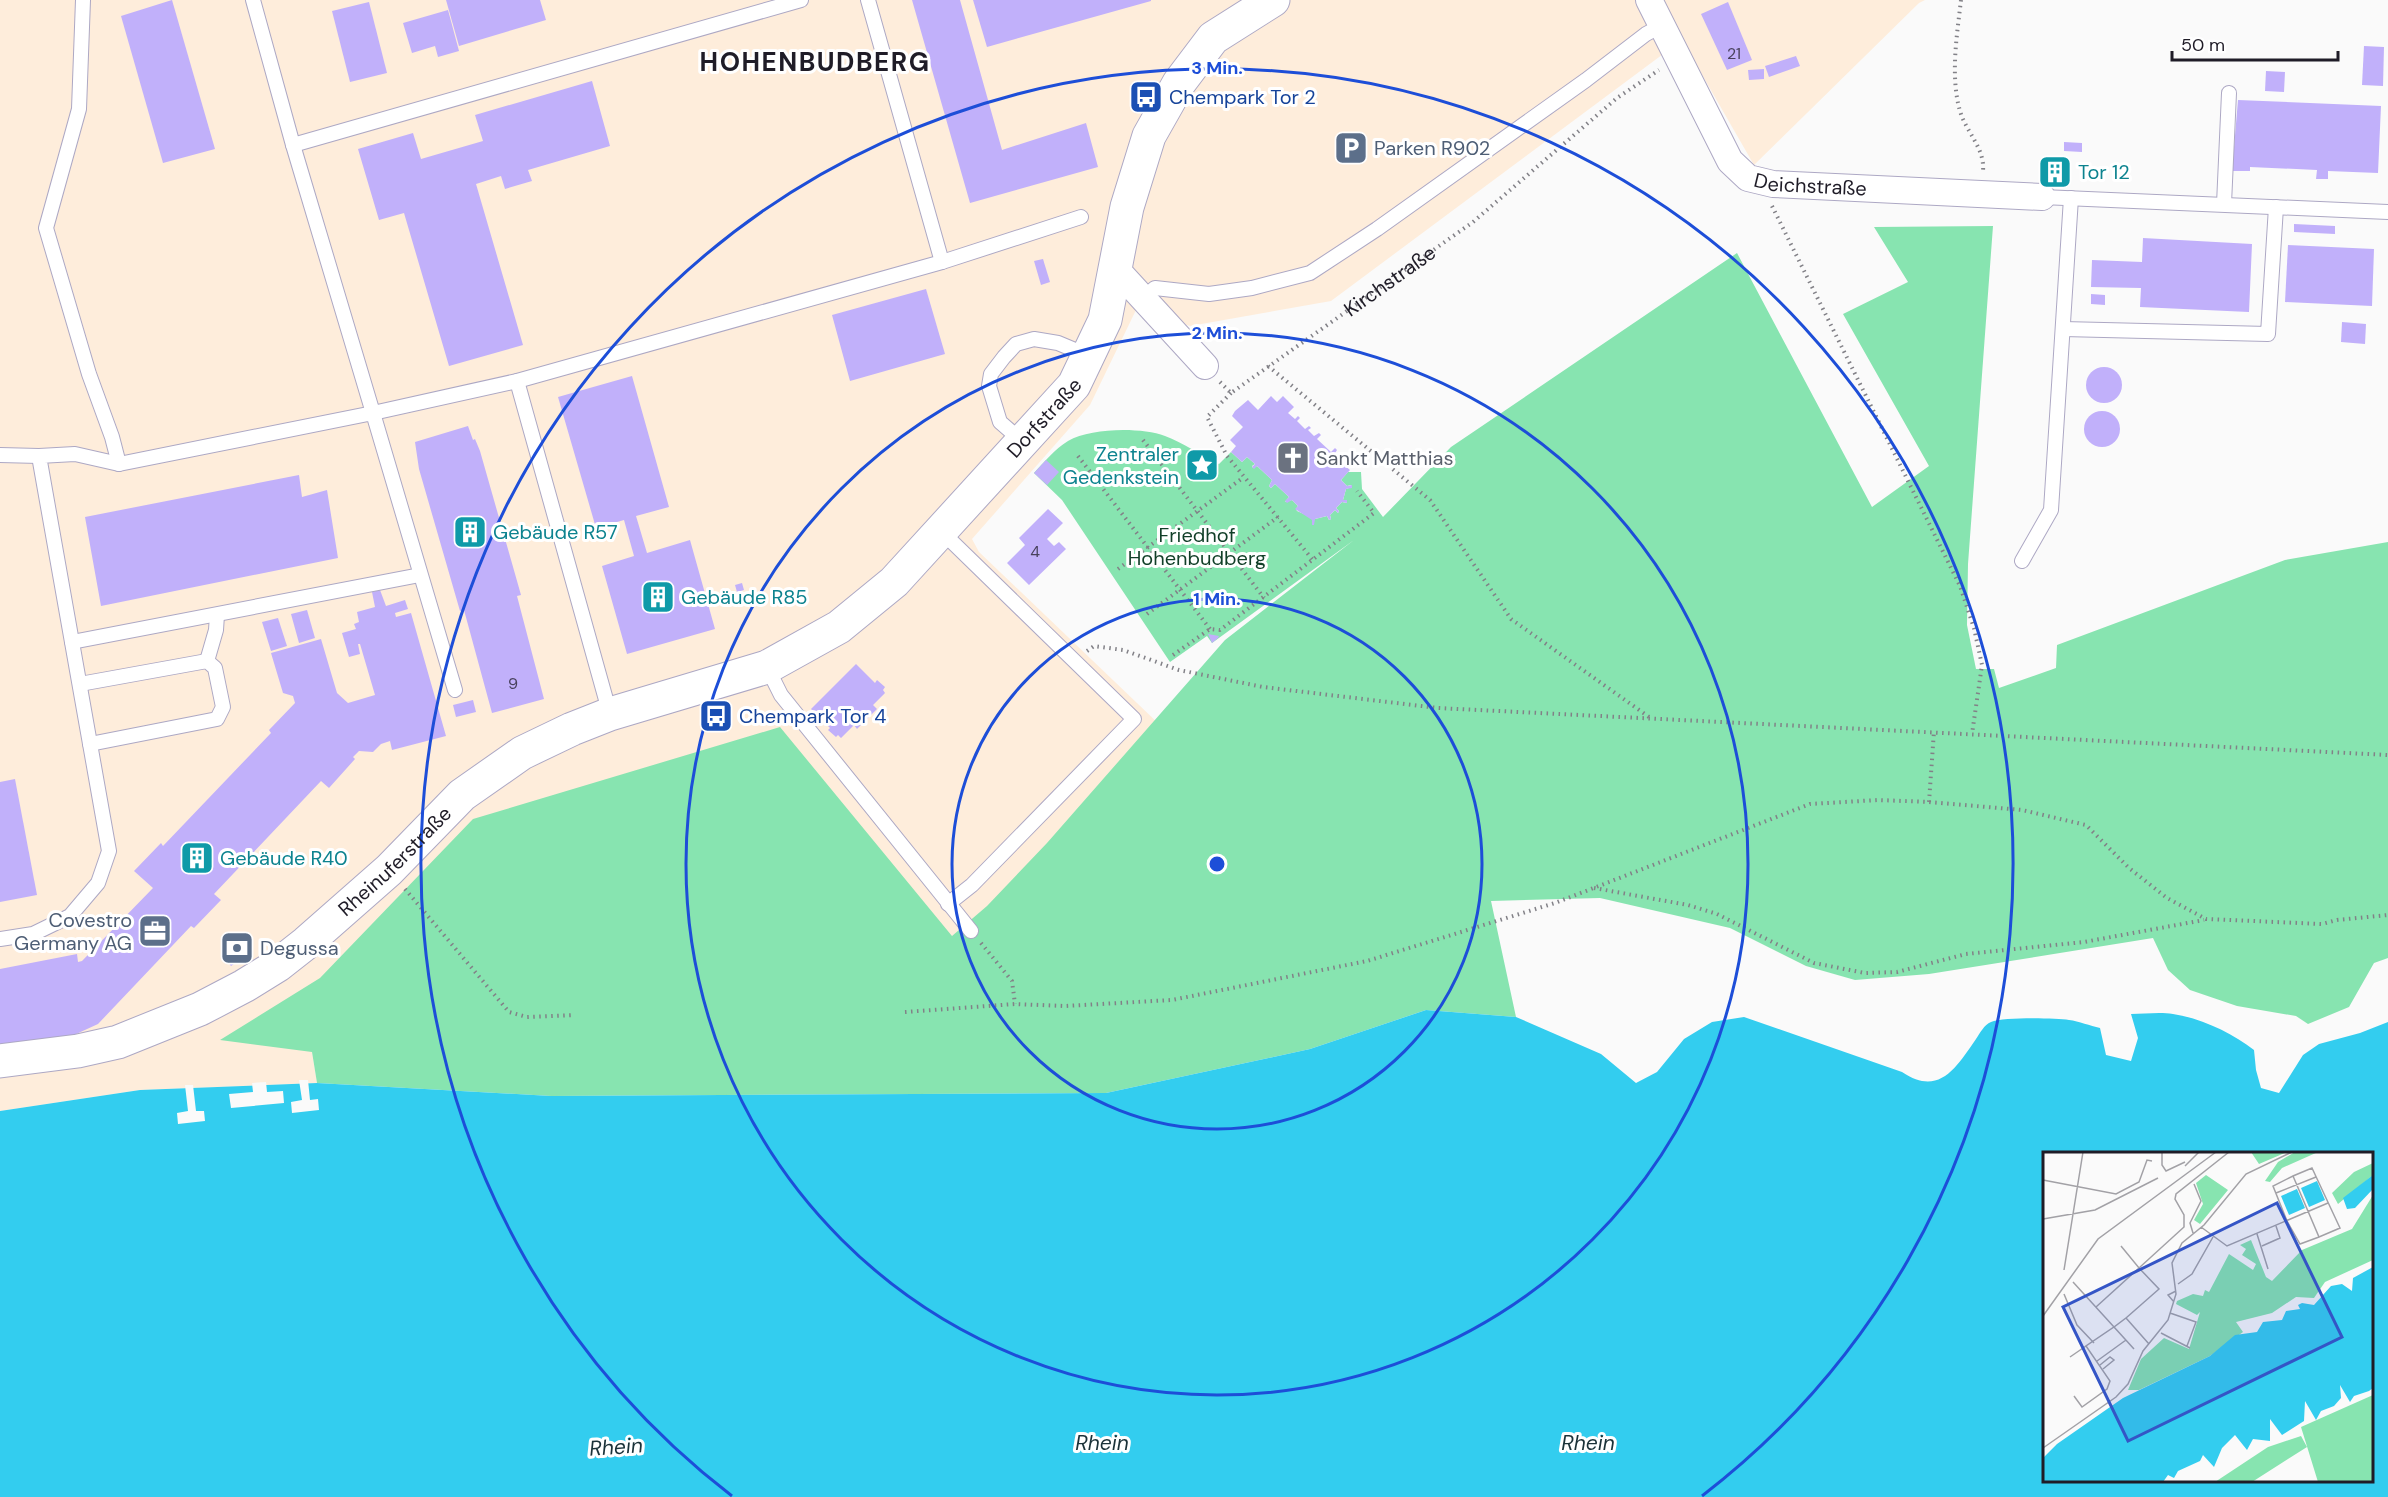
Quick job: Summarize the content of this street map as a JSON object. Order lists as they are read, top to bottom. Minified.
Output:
{"streets":{"street":["Deichstraße","Dorfstraße","Rheinuferstraße"],"path":["Kirchstraße"]},"crossings":[["Deichstraße","Kirchstraße"],["Dorfstraße","Rheinuferstraße"]],"districts":["HOHENBUDBERG"],"water":["Rhein"],"parks":["Friedhof Hohenbudberg"],"places":{"bus stop":["Chempark Tor 2","Chempark Tor 4"],"parking":["Parken R902"],"building":["Tor 12","Gebäude R57","Gebäude R85","Gebäude R40"],"church":["Sankt Matthias"],"place":["Zentraler Gedenkstein"],"office":["Covestro Germany AG"],"bank":["Degussa"]},"house_numbers":["21","4","9"],"scale_bar":"50 m","rings":["3 Min.","2 Min.","1 Min."]}
